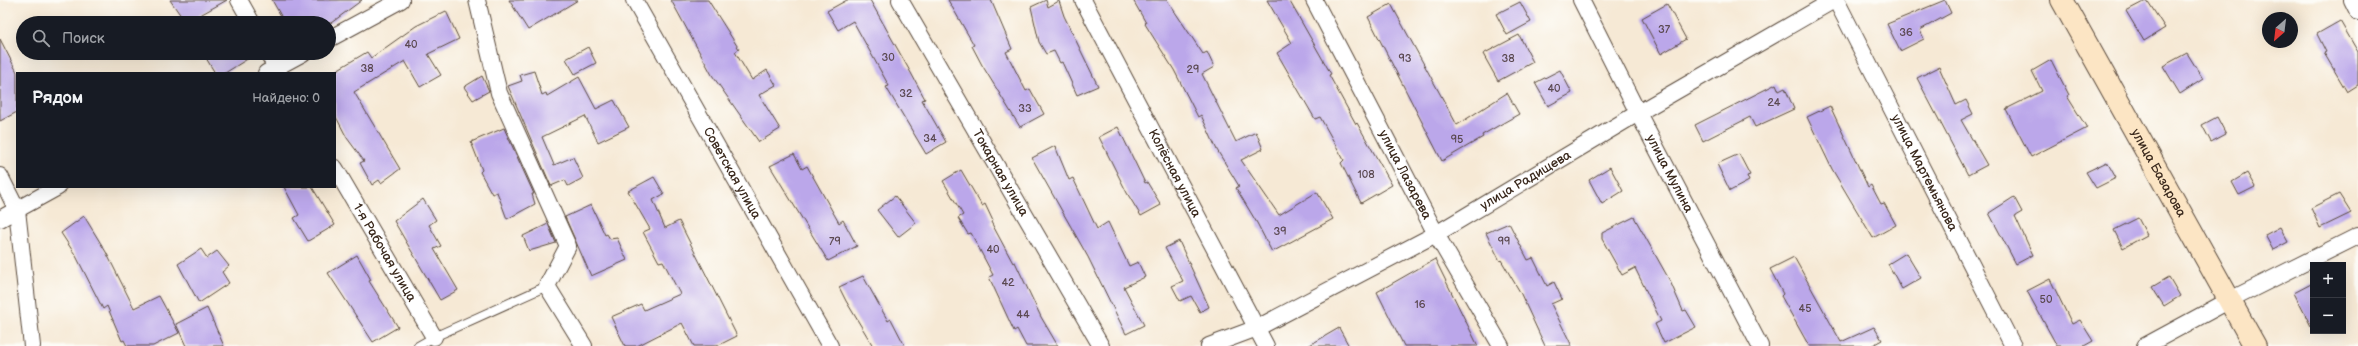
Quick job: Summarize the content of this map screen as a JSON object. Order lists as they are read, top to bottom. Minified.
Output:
{"streets":{"main road":["улица Базарова"],"street":["Советская улица","Токарная улица","Колёсная улица","улица Мартемьянова","улица Мулина","улица Лазарева","улица Радищева","1-я Рабочая улица"]},"crossings":[["Колёсная улица","улица Радищева"],["улица Мартемьянова","улица Радищева"],["улица Мулина","улица Радищева"],["улица Лазарева","улица Радищева"]],"house_numbers":["37","36","40","30","93","38","38","29","40","32","24","33","34","95","108","39","79","99","40","42","50","16","45","44"],"north":"bottom left","page":{"search":"Поиск","heading":["Рядом","Найдено: 0"],"map_buttons":["+","−"]}}
